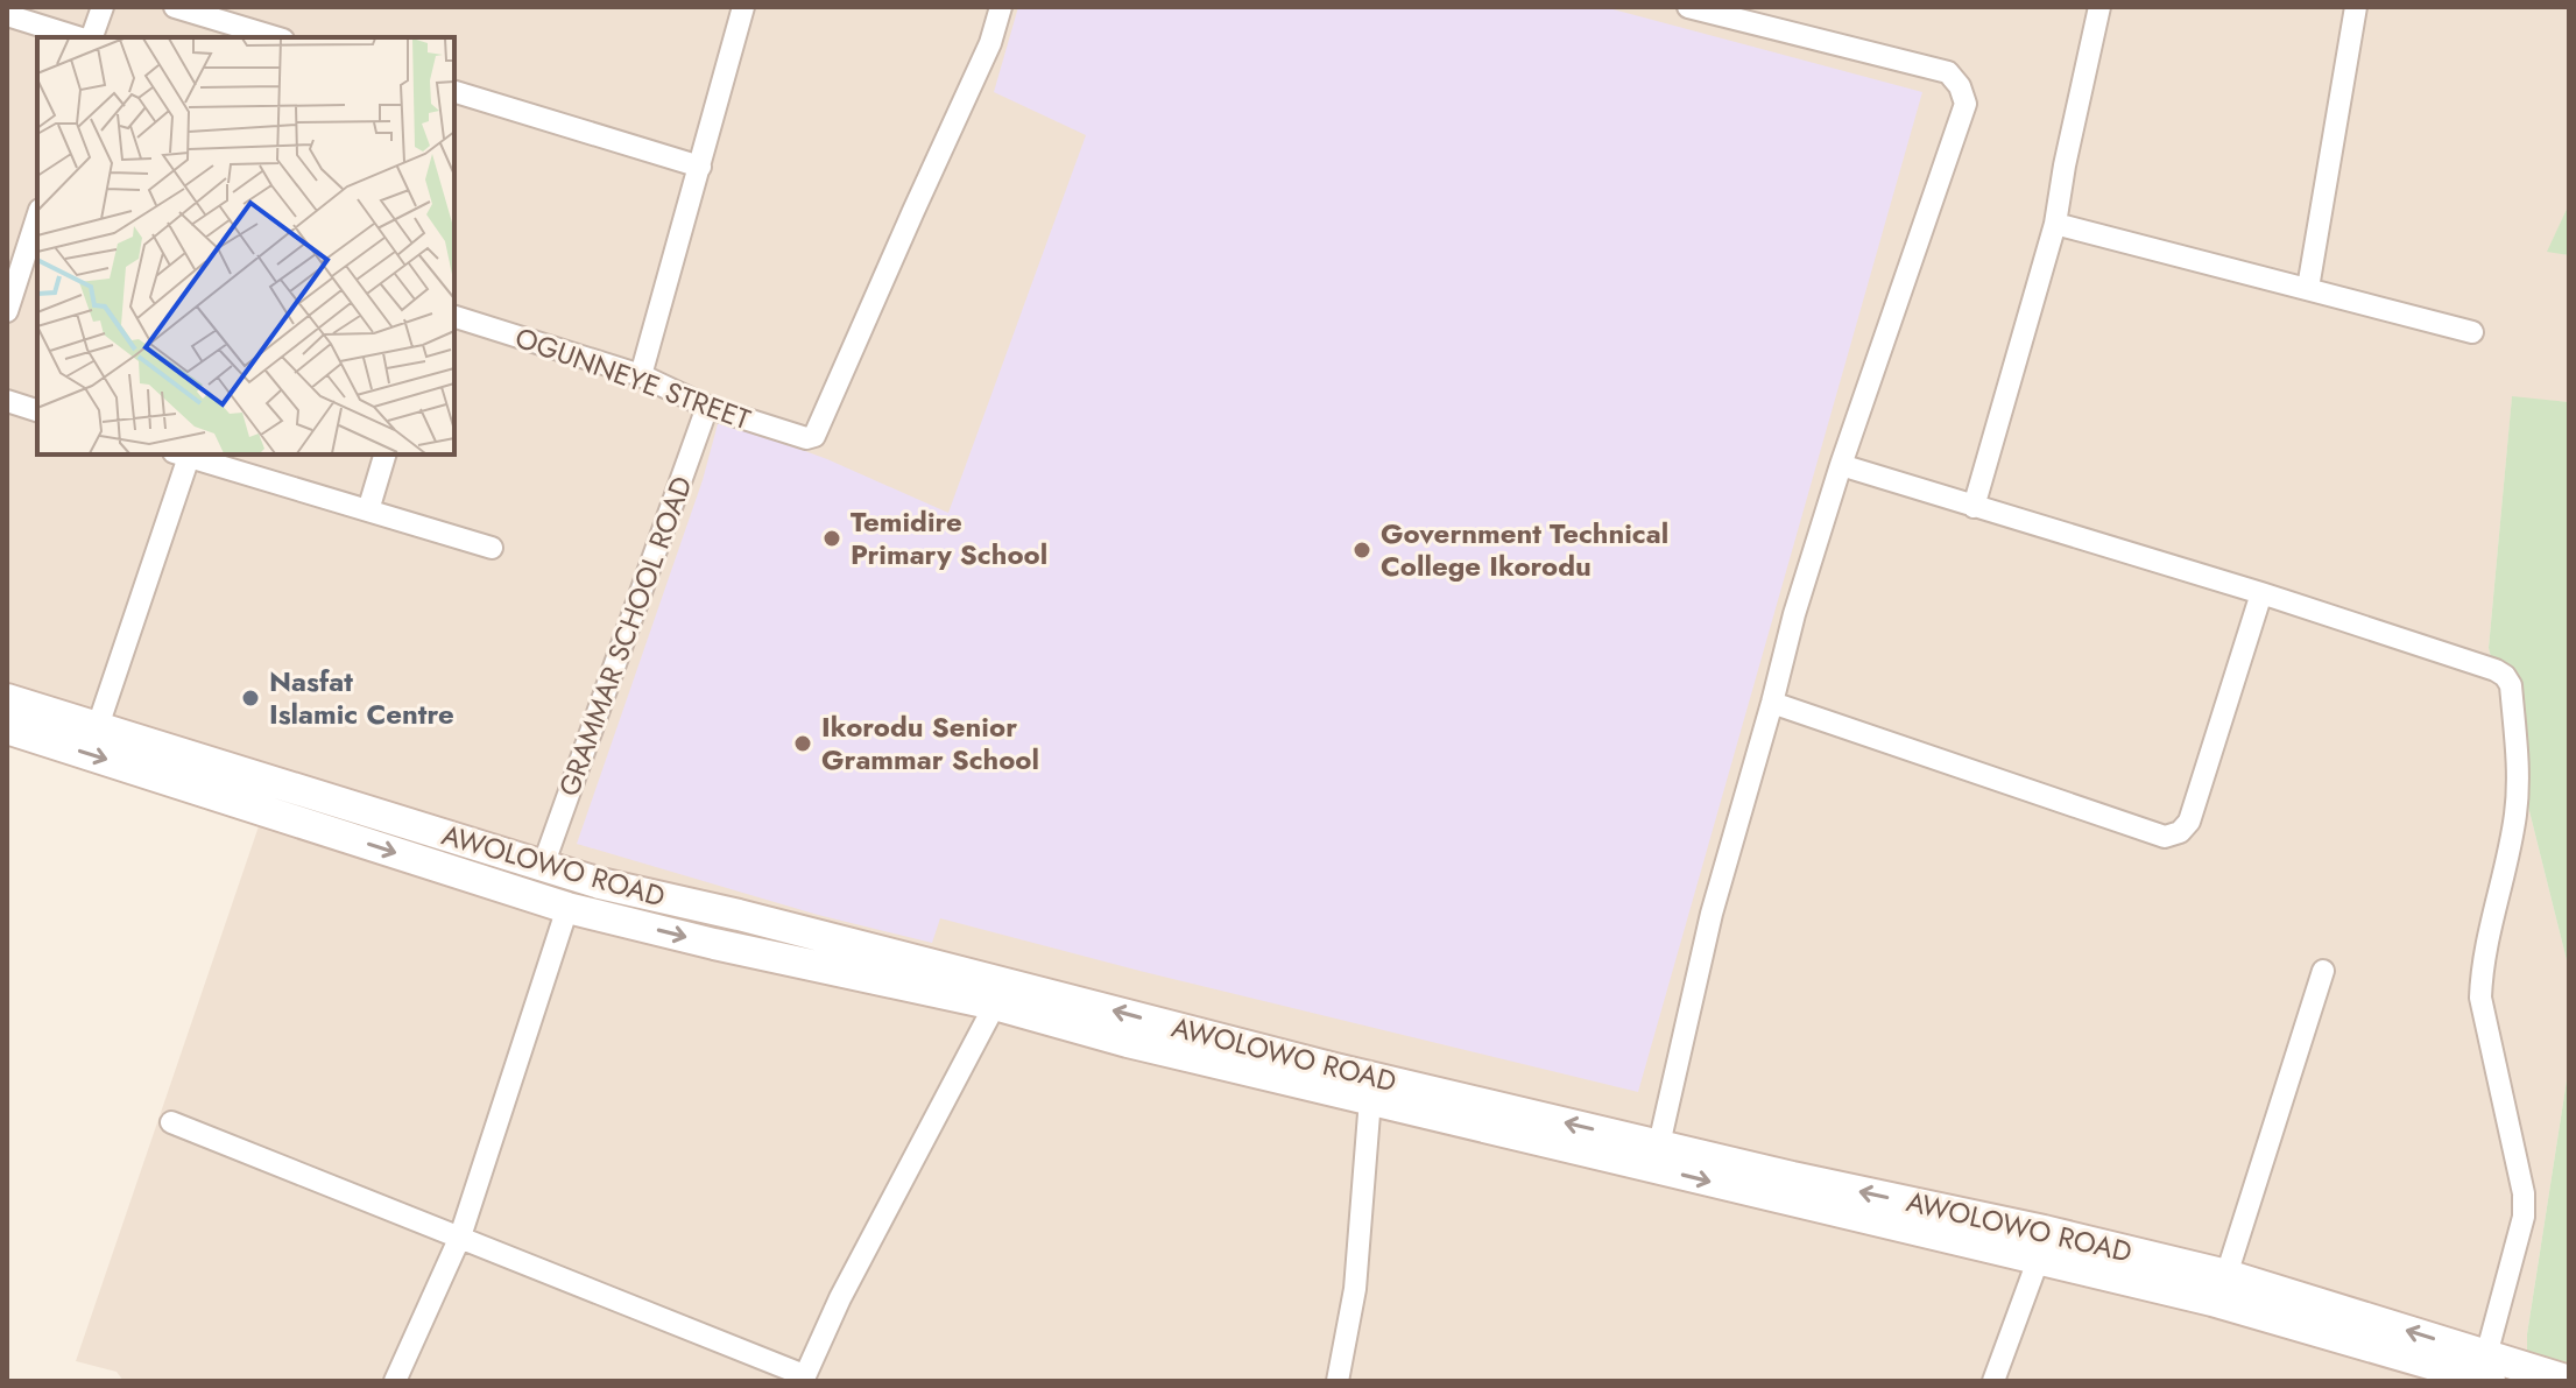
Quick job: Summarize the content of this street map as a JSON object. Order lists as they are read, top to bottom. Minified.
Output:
{"streets":{"main road":["AWOLOWO ROAD"],"street":["OGUNNEYE STREET","GRAMMAR SCHOOL ROAD"]},"crossings":[["OGUNNEYE STREET","GRAMMAR SCHOOL ROAD"],["GRAMMAR SCHOOL ROAD","AWOLOWO ROAD"]],"places":["Temidire Primary School","Government Technical College Ikorodu","Nasfat Islamic Centre","Ikorodu Senior Grammar School"]}
